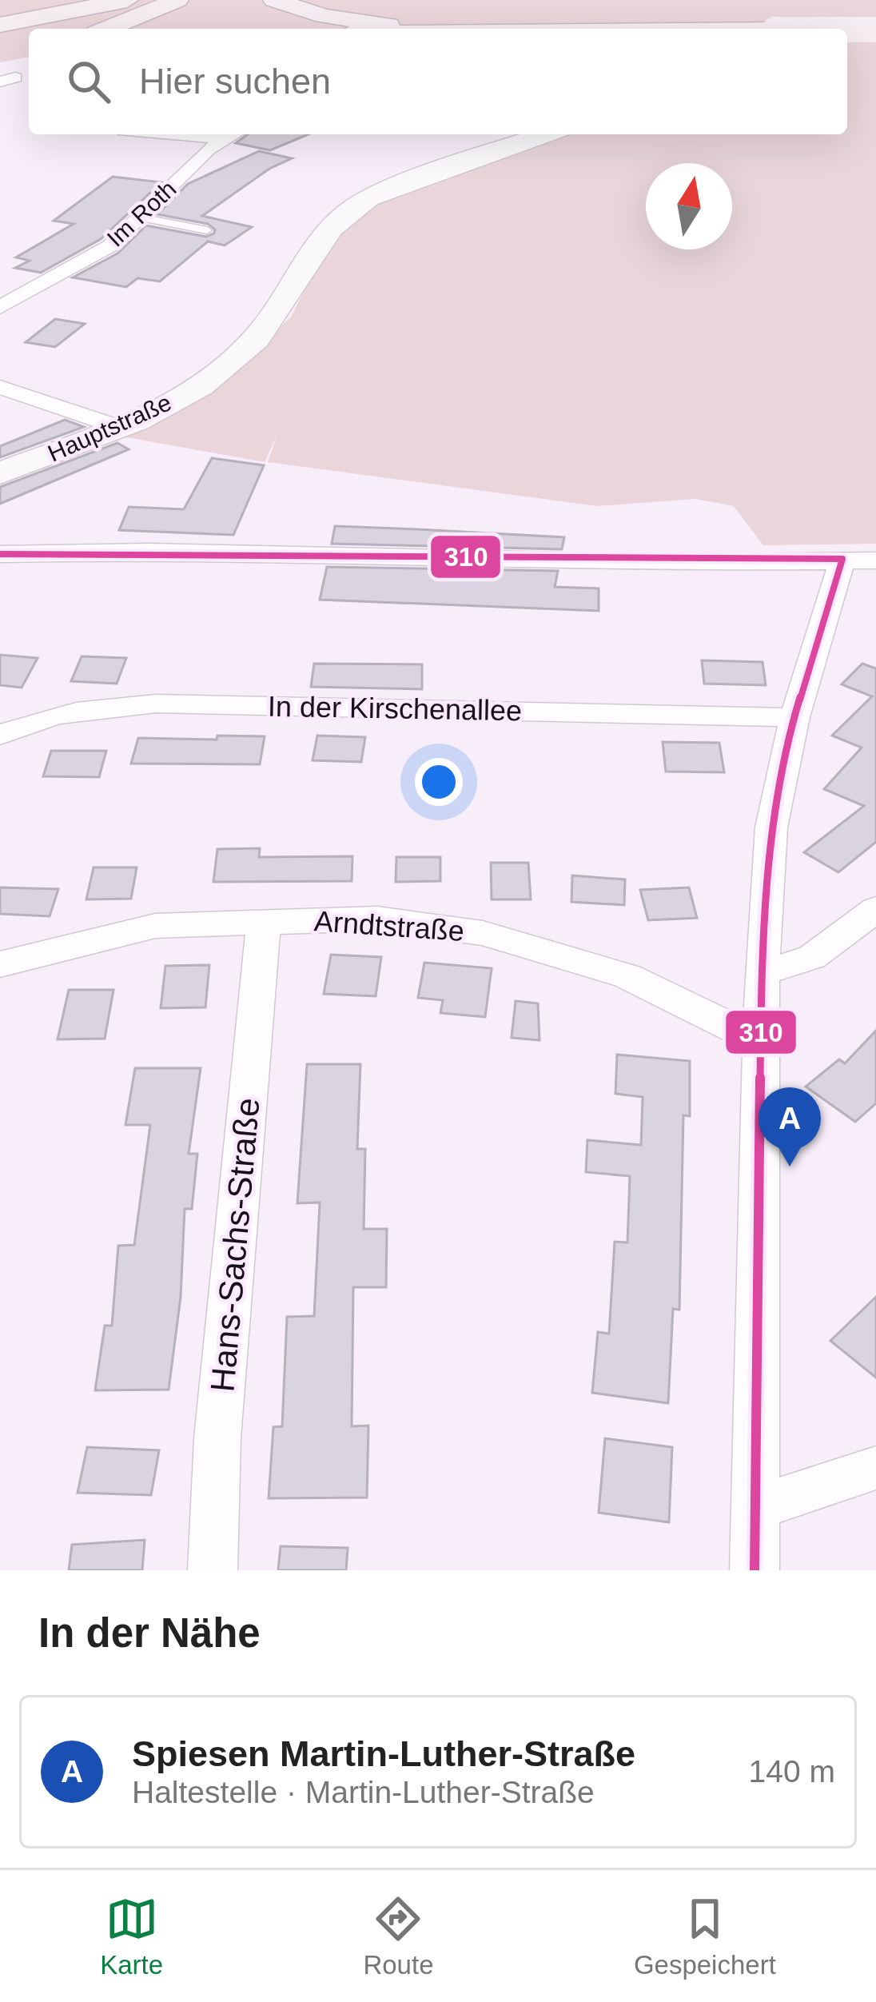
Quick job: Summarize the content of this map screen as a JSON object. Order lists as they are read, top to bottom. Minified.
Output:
{"streets":{"street":["Im Roth","Hauptstraße","In der Kirschenallee","Arndtstraße","Hans-Sachs-Straße"]},"crossings":[["Arndtstraße","Hans-Sachs-Straße"]],"lines":["transit line 310"],"north":"top","page":{"search":"Hier suchen","pins":"A","heading":"In der Nähe","list":[{"mark":"A","name":"Spiesen Martin-Luther-Straße","note":"Haltestelle · Martin-Luther-Straße","value":"140 m"}],"nav":["Karte","Route","Gespeichert"]}}
